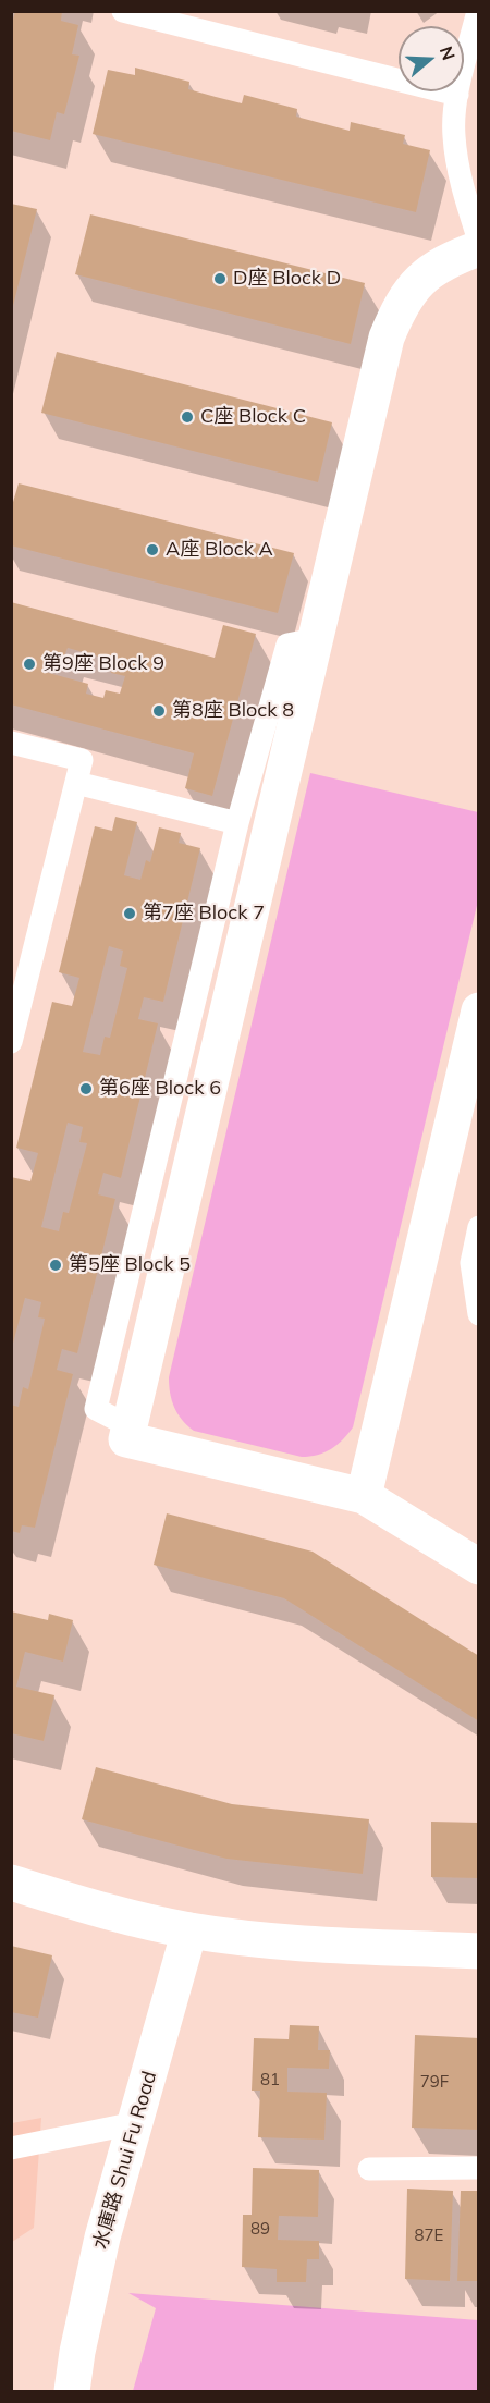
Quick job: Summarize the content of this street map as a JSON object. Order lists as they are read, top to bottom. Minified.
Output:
{"streets":{"street":["水庫路 Shui Fu Road"]},"places":["D座 Block D","C座 Block C","A座 Block A","第9座 Block 9","第8座 Block 8","第7座 Block 7","第6座 Block 6","第5座 Block 5"],"house_numbers":["81","79F","89","87E"],"north":"right"}
